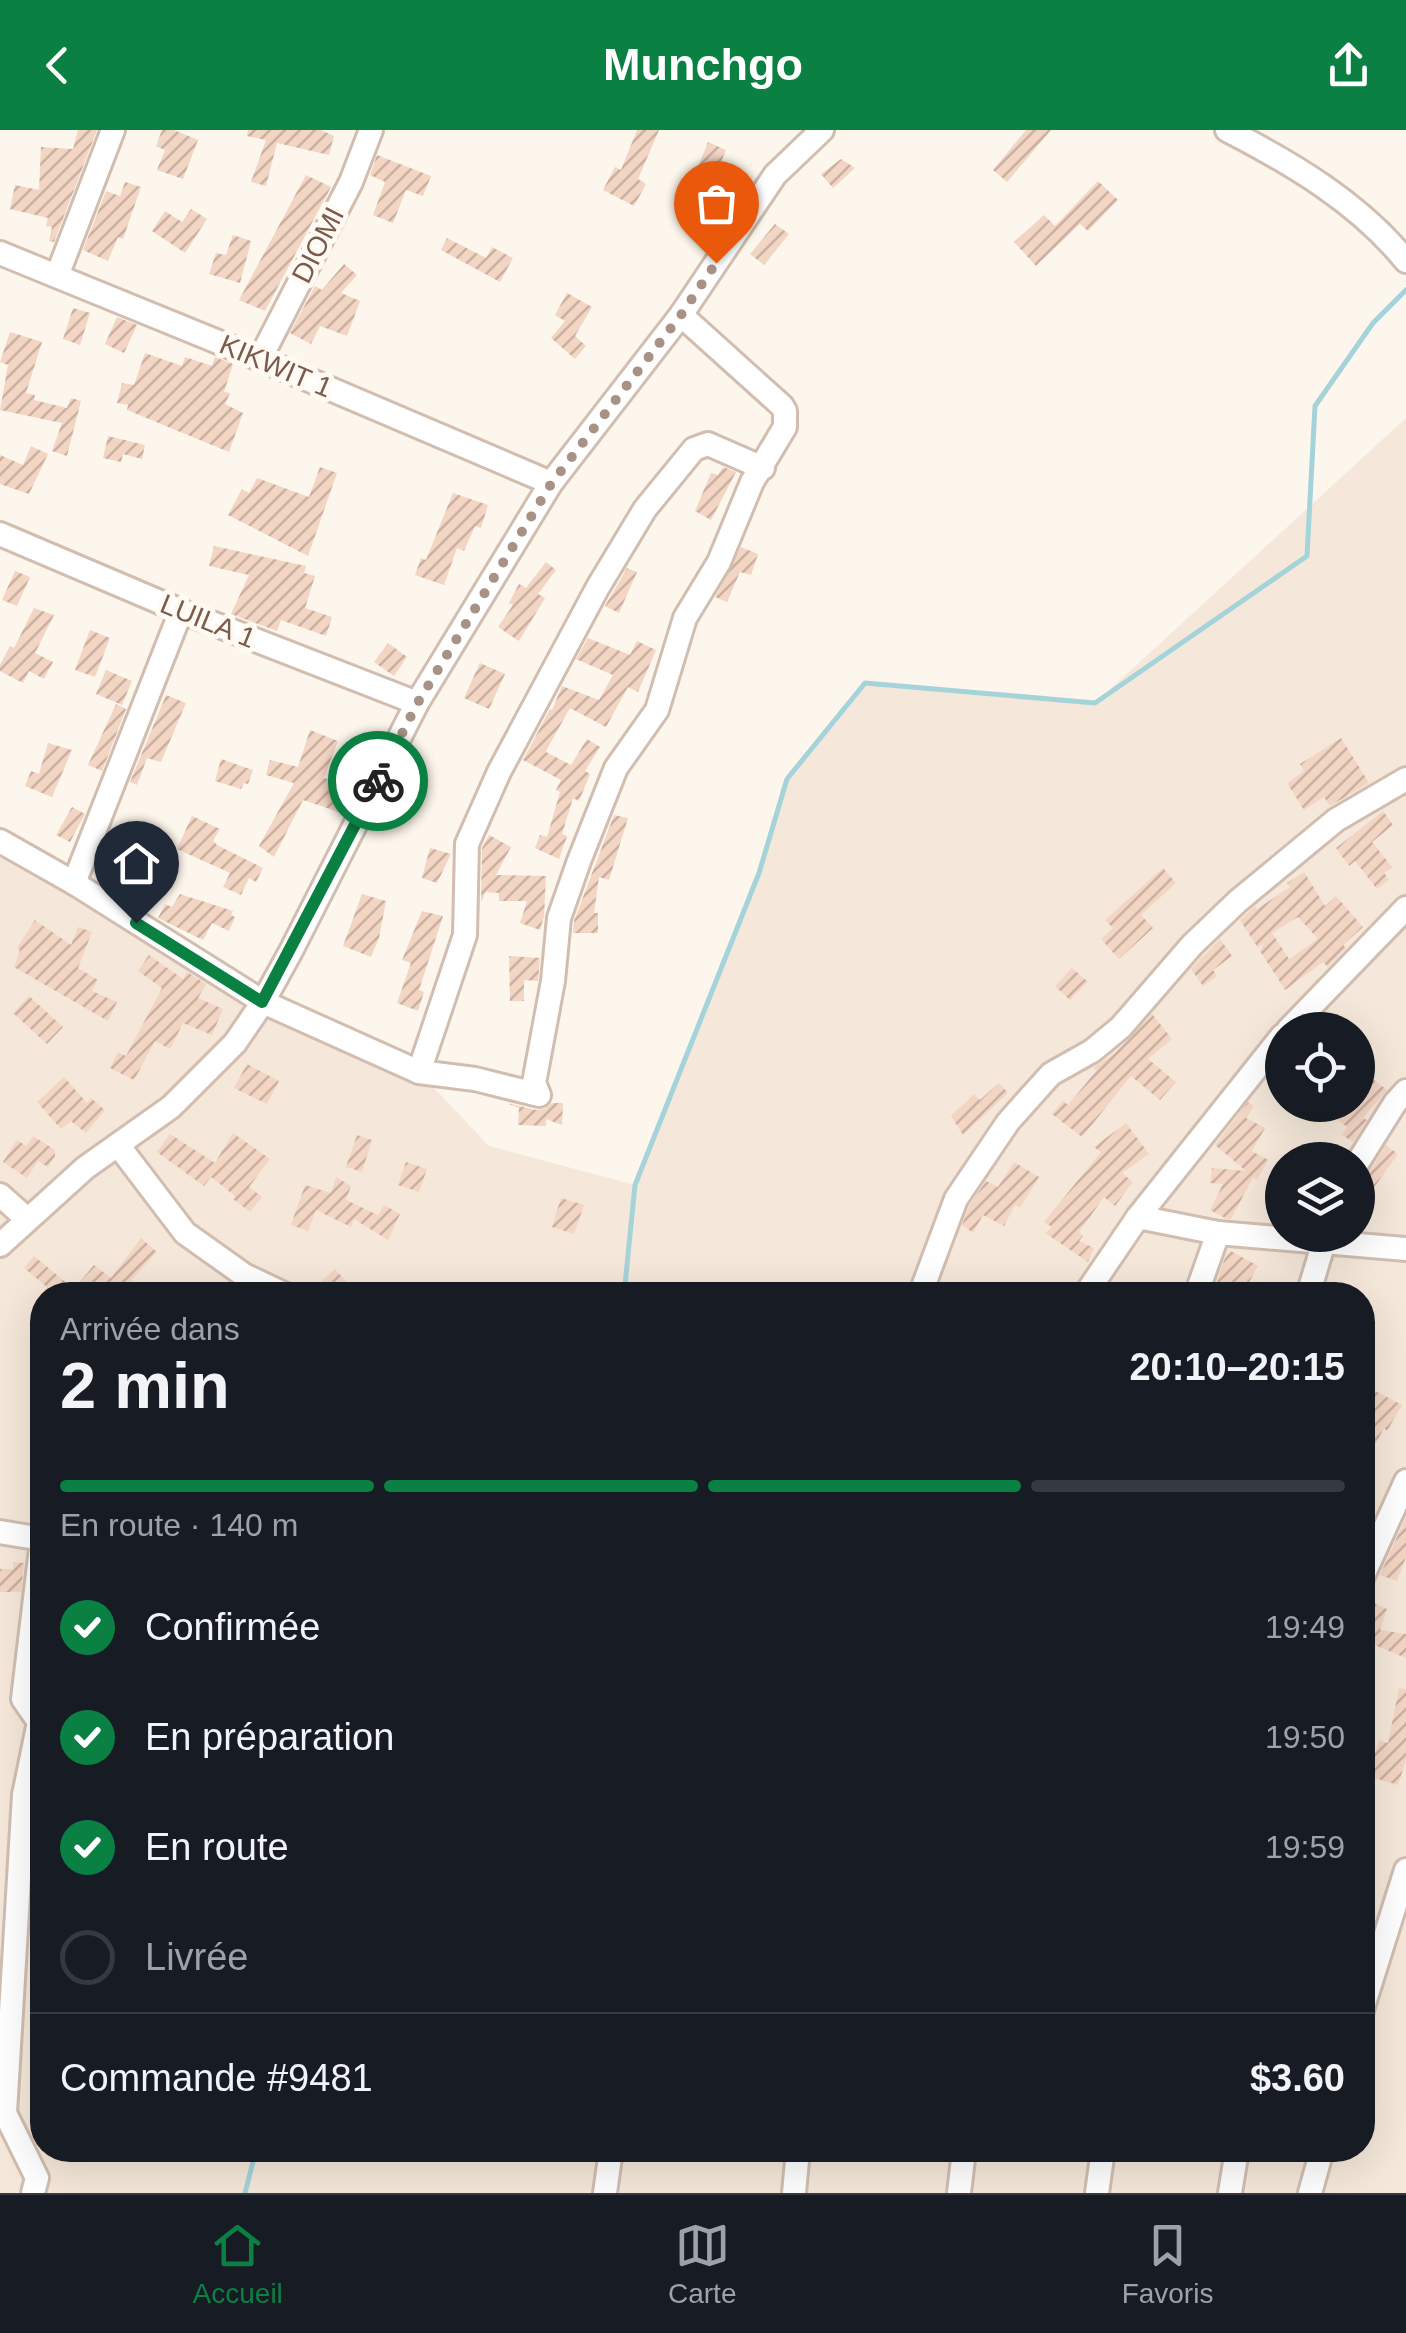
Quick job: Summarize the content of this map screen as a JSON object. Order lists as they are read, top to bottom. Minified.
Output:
{"streets":{"street":["DIOMI","KIKWIT 1","LUILA 1"]},"crossings":[["DIOMI","KIKWIT 1"]],"page":{"header":"Munchgo","heading":["2 min","Arrivée dans","20:10–20:15"],"panel":["Commande #9481","$3.60"],"bar":"En route · 140 m","list":[["Confirmée","19:49"],["En préparation","19:50"],["En route","19:59"],"Livrée"],"tabs":["Accueil","Carte","Favoris"]}}
